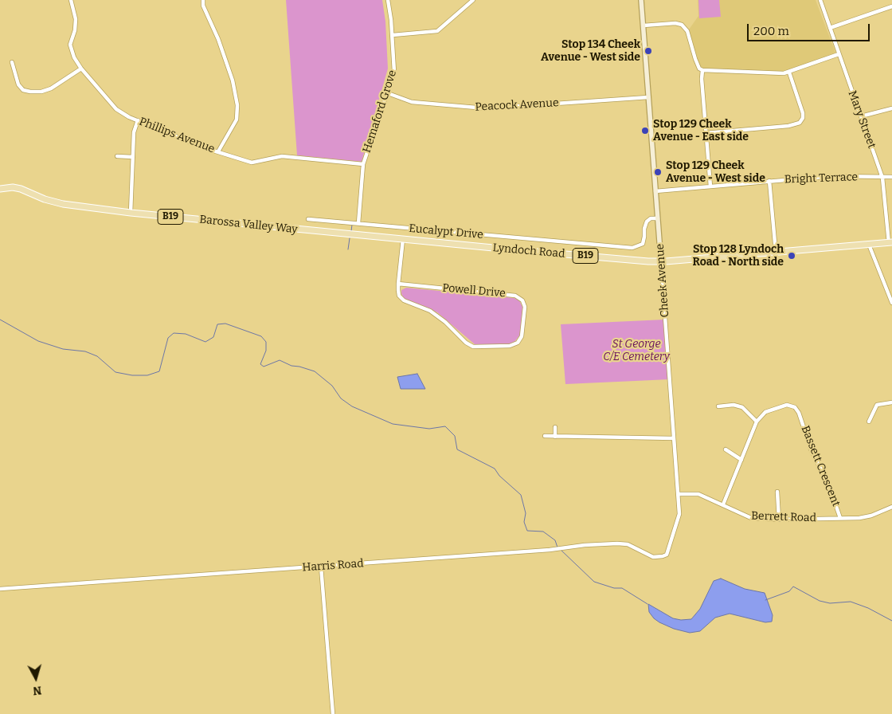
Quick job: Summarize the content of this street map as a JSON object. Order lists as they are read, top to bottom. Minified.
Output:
{"streets":{"main road":["B19","Barossa Valley Way","Lyndoch Road"],"street":["Peacock Avenue","Hemaford Grove","Mary Street","Phillips Avenue","Bright Terrace","Eucalypt Drive","Cheek Avenue","Powell Drive","Bassett Crescent","Berrett Road","Harris Road"]},"crossings":[["Peacock Avenue","Hemaford Grove"],["Peacock Avenue","Cheek Avenue"],["Hemaford Grove","Phillips Avenue"],["Hemaford Grove","Eucalypt Drive"],["Mary Street","Bright Terrace"],["Mary Street","Lyndoch Road"],["Bright Terrace","Cheek Avenue"],["Barossa Valley Way","Lyndoch Road"],["Eucalypt Drive","Cheek Avenue"],["Lyndoch Road","Cheek Avenue"],["Lyndoch Road","Powell Drive"],["Cheek Avenue","Berrett Road"],["Cheek Avenue","Harris Road"],["Bassett Crescent","Berrett Road"]],"parks":["St George C/E Cemetery"],"places":["Stop 134 Cheek Avenue - West side","Stop 129 Cheek Avenue - East side","Stop 129 Cheek Avenue - West side","Stop 128 Lyndoch Road - North side"],"scale_bar":"200 m","north":"bottom"}
